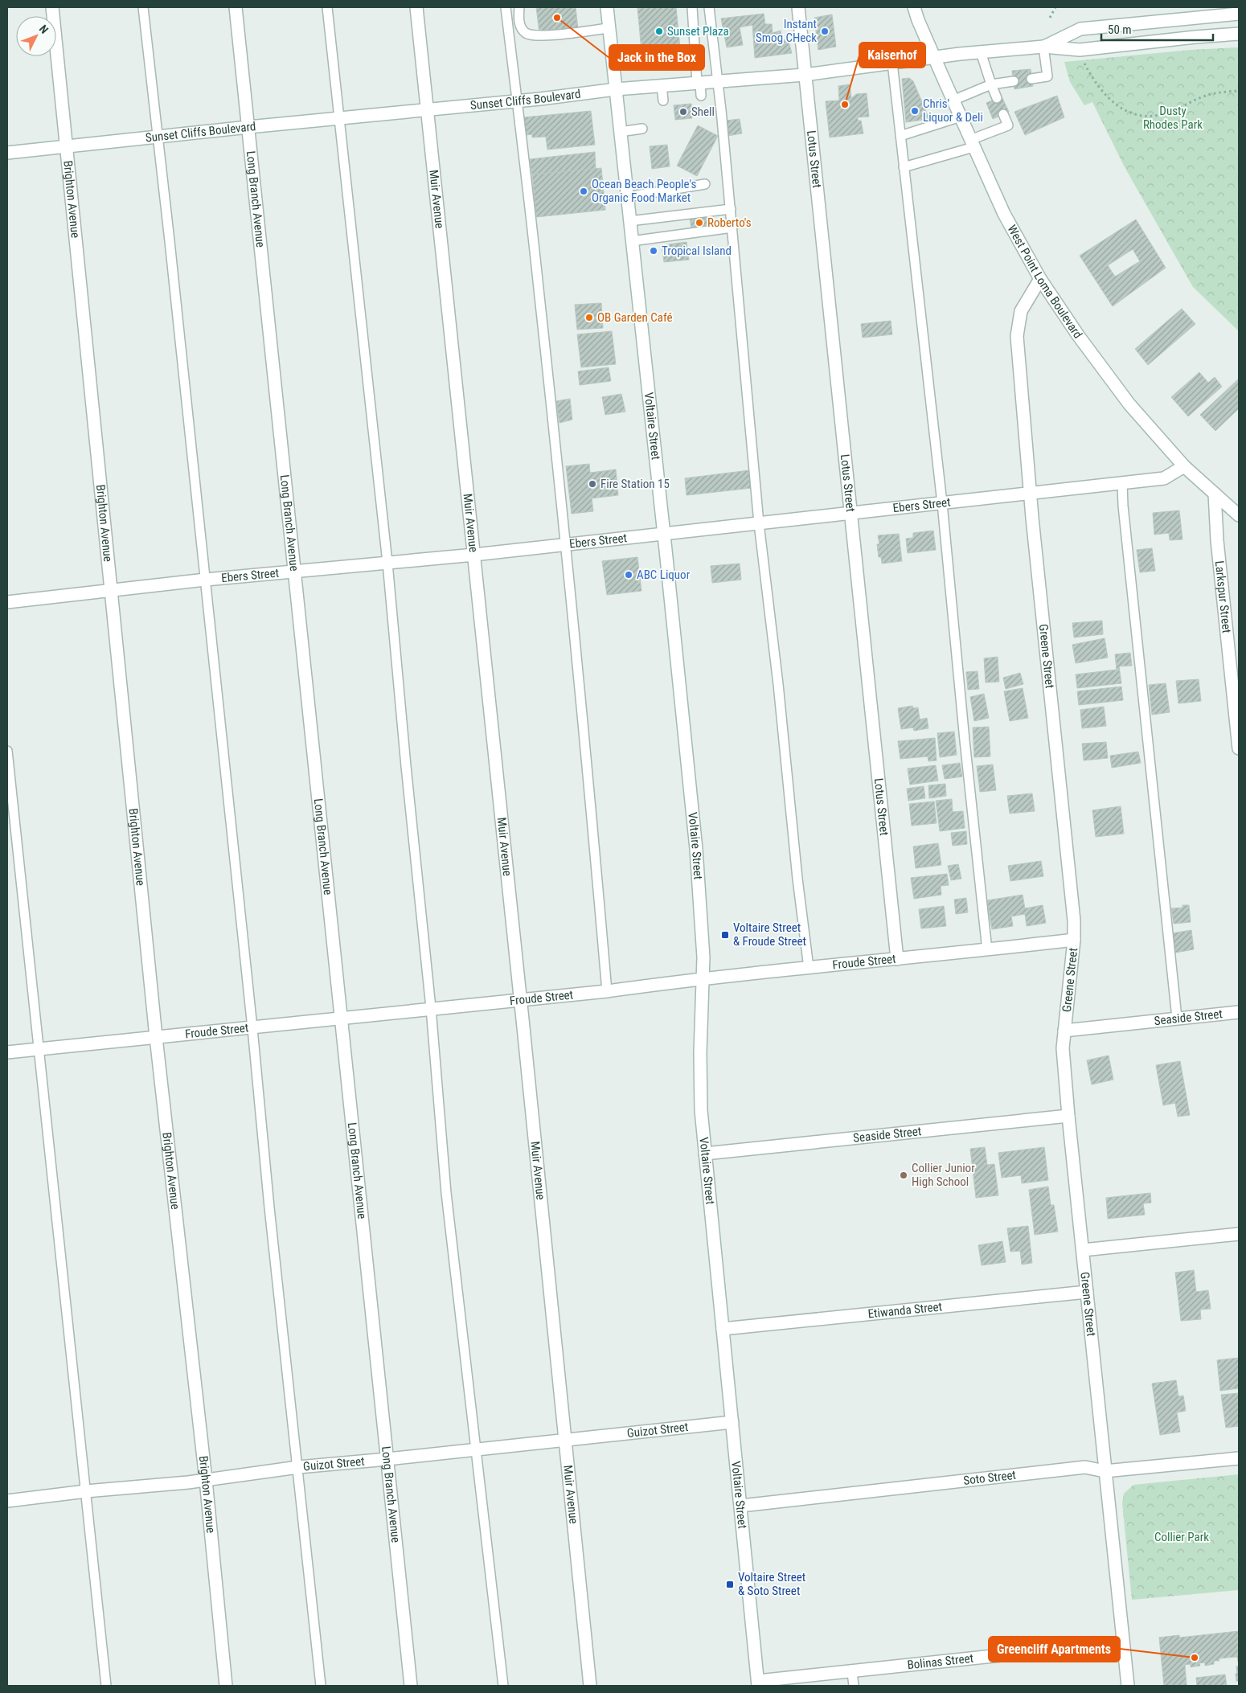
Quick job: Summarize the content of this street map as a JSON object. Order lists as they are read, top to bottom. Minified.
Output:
{"streets":{"street":["Sunset Cliffs Boulevard","Lotus Street","Brighton Avenue","Long Branch Avenue","Muir Avenue","West Point Loma Boulevard","Voltaire Street","Ebers Street","Larkspur Street","Greene Street","Froude Street","Seaside Street","Etiwanda Street","Guizot Street","Soto Street","Bolinas Street"]},"crossings":[["Sunset Cliffs Boulevard","Lotus Street"],["Sunset Cliffs Boulevard","Brighton Avenue"],["Sunset Cliffs Boulevard","Long Branch Avenue"],["Sunset Cliffs Boulevard","Muir Avenue"],["Sunset Cliffs Boulevard","West Point Loma Boulevard"],["Sunset Cliffs Boulevard","Voltaire Street"],["Lotus Street","Ebers Street"],["Lotus Street","Froude Street"],["Brighton Avenue","Ebers Street"],["Brighton Avenue","Froude Street"],["Brighton Avenue","Guizot Street"],["Long Branch Avenue","Ebers Street"],["Long Branch Avenue","Froude Street"],["Long Branch Avenue","Guizot Street"],["Muir Avenue","Ebers Street"],["Muir Avenue","Froude Street"],["Muir Avenue","Guizot Street"],["West Point Loma Boulevard","Ebers Street"],["West Point Loma Boulevard","Larkspur Street"],["West Point Loma Boulevard","Greene Street"],["Voltaire Street","Ebers Street"],["Voltaire Street","Froude Street"],["Voltaire Street","Seaside Street"],["Voltaire Street","Etiwanda Street"],["Voltaire Street","Guizot Street"],["Voltaire Street","Soto Street"],["Voltaire Street","Bolinas Street"],["Ebers Street","Greene Street"],["Greene Street","Froude Street"],["Greene Street","Seaside Street"],["Greene Street","Etiwanda Street"],["Greene Street","Soto Street"],["Greene Street","Bolinas Street"]],"parks":["Dusty Rhodes Park","Collier Park"],"places":{"other":["Jack in the Box","Sunset Plaza","Instant Smog CHeck","Kaiserhof","Chris' Liquor & Deli","Shell","Ocean Beach People's Organic Food Market","Roberto's","Tropical Island","OB Garden Café","Fire Station 15","ABC Liquor","Collier Junior High School","Greencliff Apartments"],"transit":["Voltaire Street & Froude Street","Voltaire Street & Soto Street"]},"scale_bar":"50 m","north":"top right"}
